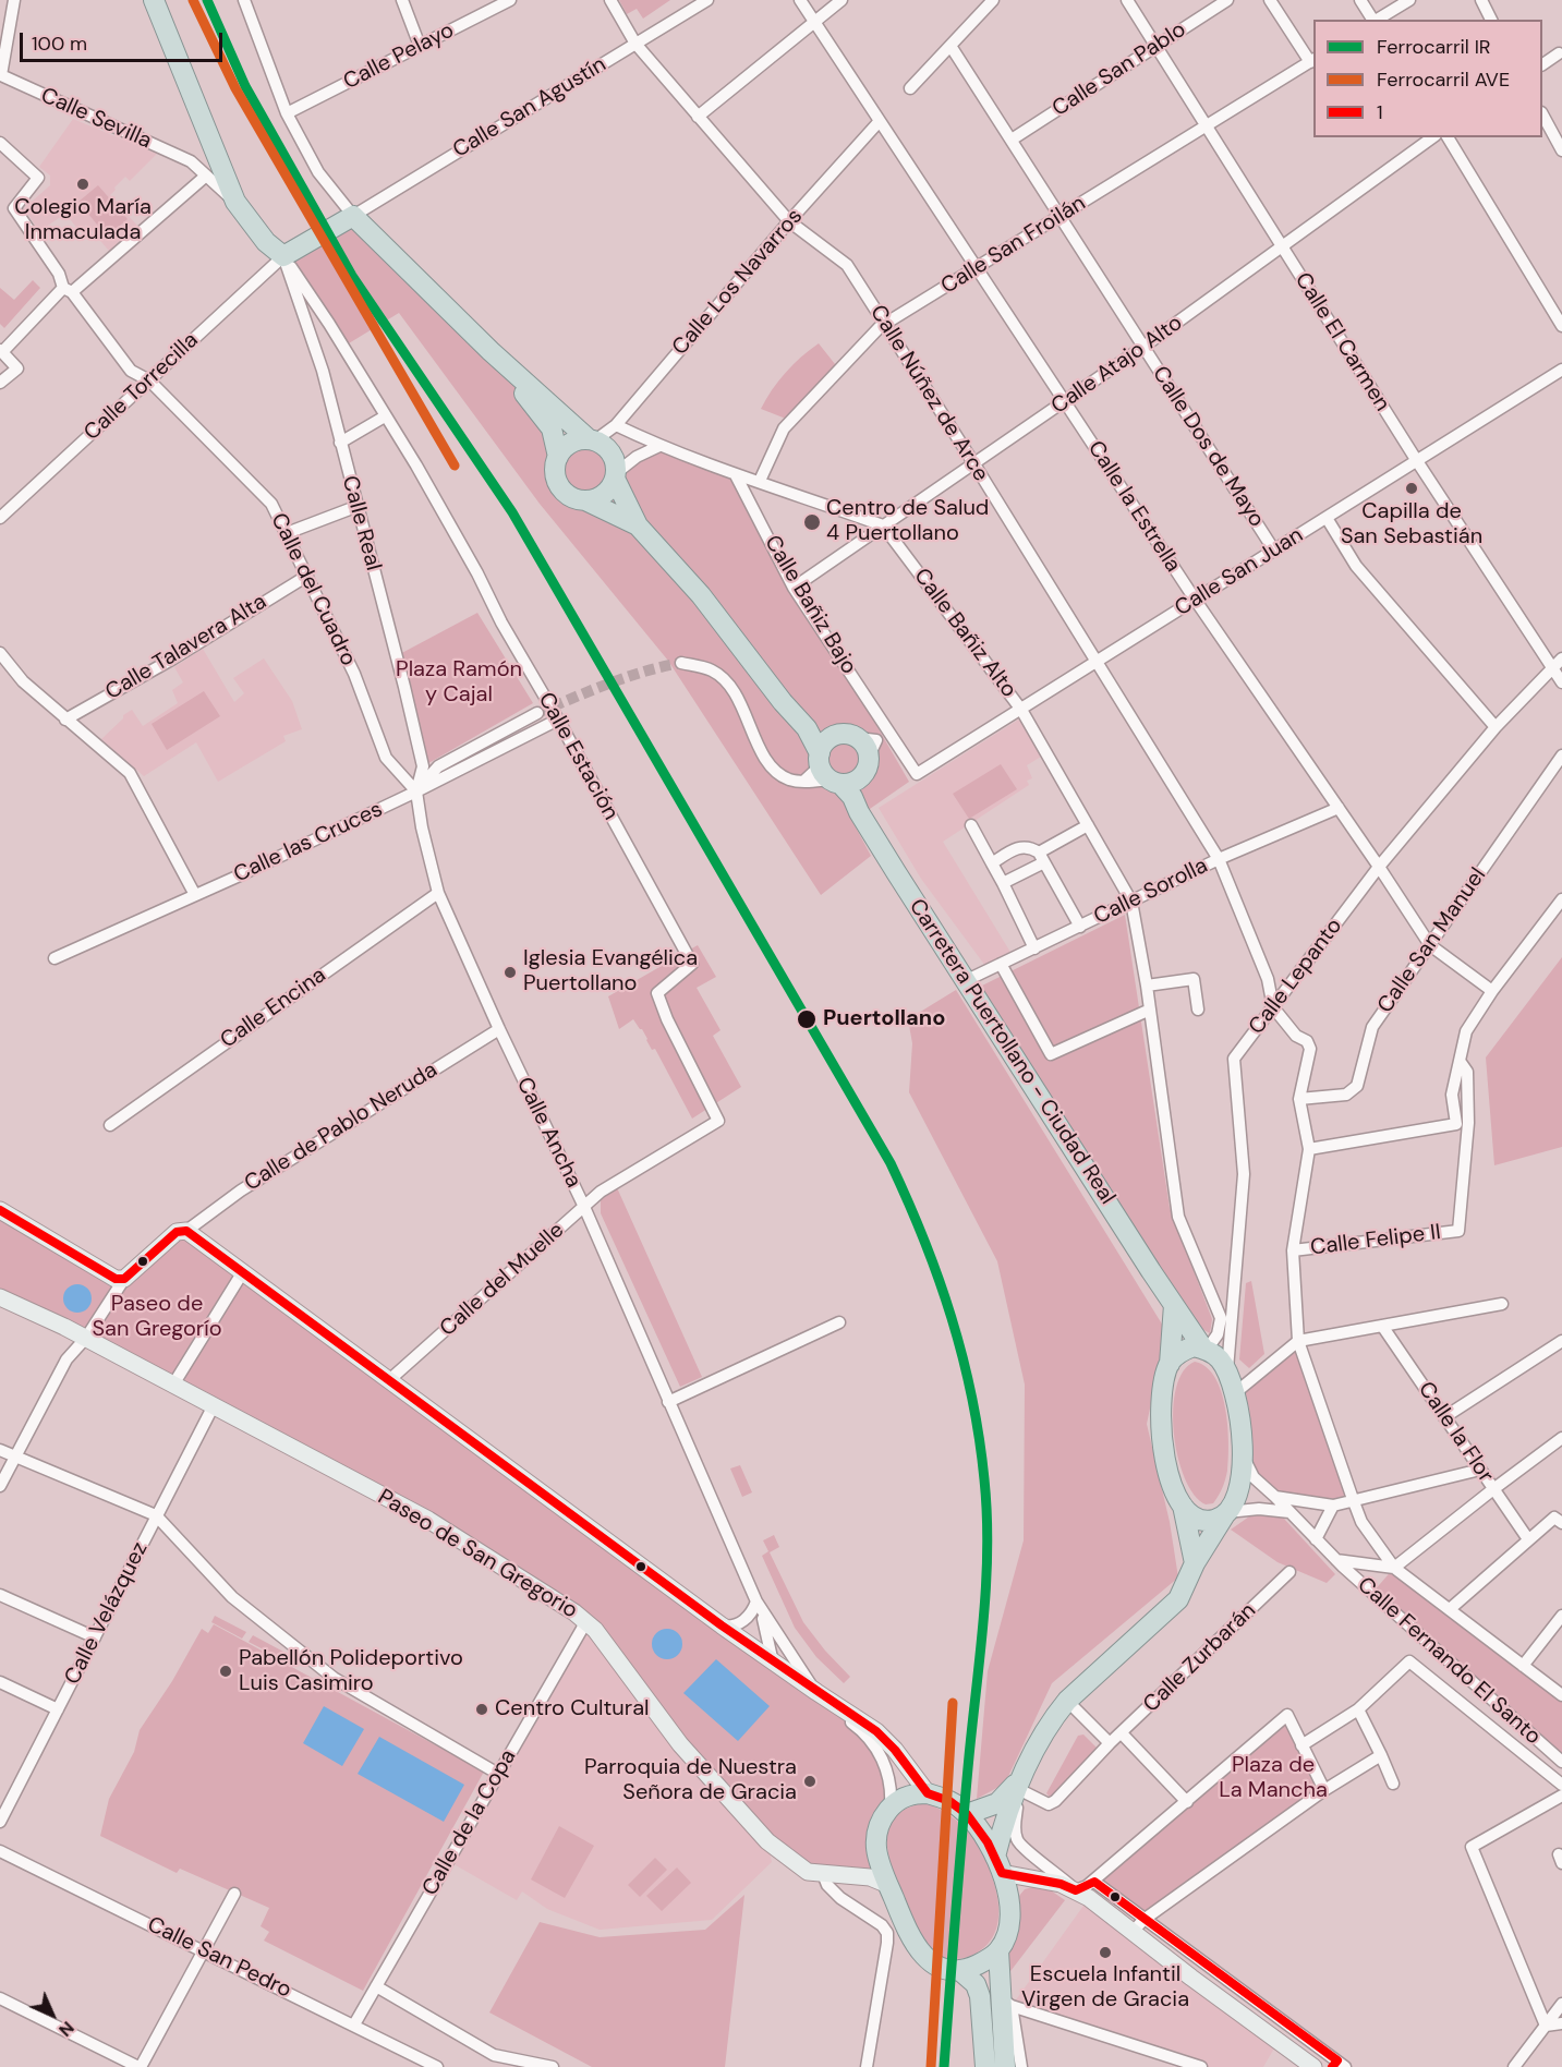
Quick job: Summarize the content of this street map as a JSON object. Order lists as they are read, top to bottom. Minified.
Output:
{"streets":{"highway":["Carretera Puertollano - Ciudad Real"],"main road":["Paseo de San Gregorio"],"street":["Calle Pelayo","Calle San Pablo","Calle San Agustín","Calle Sevilla","Calle San Froilán","Calle Los Navarros","Calle El Carmen","Calle Atajo Alto","Calle Torrecilla","Calle Núñez de Arce","Calle Dos de Mayo","Calle la Estrella","Calle Real","Calle San Juan","Calle del Cuadro","Calle Bañiz Bajo","Calle Bañiz Alto","Calle Talavera Alta","Calle Estación","Calle las Cruces","Calle Sorolla","Calle San Manuel","Calle Lepanto","Calle Encina","Calle de Pablo Neruda","Calle Ancha","Calle Felipe II","Calle del Muelle","Calle la Flor","Calle Velázquez","Calle Zurbarán","Calle Fernando El Santo","Calle de la Copa","Calle San Pedro"]},"crossings":[["Calle San Pablo","Calle El Carmen"],["Calle San Pablo","Calle Dos de Mayo"],["Calle San Agustín","Calle Núñez de Arce"],["Calle San Froilán","Calle El Carmen"],["Calle San Froilán","Calle Núñez de Arce"],["Calle San Froilán","Calle Dos de Mayo"],["Calle San Froilán","Calle la Estrella"],["Calle Los Navarros","Calle Núñez de Arce"],["Calle Los Navarros","Calle la Estrella"],["Calle Los Navarros","Carretera Puertollano - Ciudad Real"],["Calle El Carmen","Calle Atajo Alto"],["Calle El Carmen","Calle San Juan"],["Calle El Carmen","Calle Lepanto"],["Calle Atajo Alto","Calle Núñez de Arce"],["Calle Atajo Alto","Calle Dos de Mayo"],["Calle Atajo Alto","Calle la Estrella"],["Calle Atajo Alto","Calle Bañiz Bajo"],["Calle Atajo Alto","Calle Bañiz Alto"],["Calle Torrecilla","Calle Real"],["Calle Torrecilla","Calle del Cuadro"],["Calle Torrecilla","Calle Estación"],["Calle Núñez de Arce","Calle San Juan"],["Calle Núñez de Arce","Calle Sorolla"],["Calle Núñez de Arce","Calle Lepanto"],["Calle Núñez de Arce","Calle Fernando El Santo"],["Calle Dos de Mayo","Calle San Juan"],["Calle la Estrella","Calle San Juan"],["Calle la Estrella","Calle Sorolla"],["Calle la Estrella","Calle San Manuel"],["Calle la Estrella","Calle Lepanto"],["Calle Real","Calle del Cuadro"],["Calle Real","Calle Estación"],["Calle Real","Calle las Cruces"],["Calle Real","Calle Ancha"],["Calle San Juan","Calle Bañiz Bajo"],["Calle San Juan","Calle Bañiz Alto"],["Calle del Cuadro","Calle Talavera Alta"],["Calle del Cuadro","Calle las Cruces"],["Calle del Cuadro","Calle Ancha"],["Calle Bañiz Alto","Calle Sorolla"],["Calle Bañiz Alto","Carretera Puertollano - Ciudad Real"],["Calle Estación","Calle las Cruces"],["Calle Estación","Calle del Muelle"],["Calle las Cruces","Calle Ancha"],["Calle Sorolla","Carretera Puertollano - Ciudad Real"],["Calle San Manuel","Calle Fernando El Santo"],["Calle Lepanto","Carretera Puertollano - Ciudad Real"],["Calle Lepanto","Calle Fernando El Santo"],["Calle Encina","Calle Ancha"],["Calle de Pablo Neruda","Calle Ancha"],["Calle Ancha","Calle del Muelle"],["Calle Felipe II","Calle Fernando El Santo"],["Paseo de San Gregorio","Calle Velázquez"],["Paseo de San Gregorio","Calle de la Copa"],["Calle de la Copa","Calle San Pedro"]],"parks":["Plaza Ramón y Cajal","Paseo de San Gregorío","Plaza de La Mancha"],"places":["Colegio María Inmaculada","Capilla de San Sebastián","Centro de Salud 4 Puertollano","Iglesia Evangélica Puertollano","Puertollano","Pabellón Polideportivo Luis Casimiro","Centro Cultural","Parroquia de Nuestra Señora de Gracia","Escuela Infantil Virgen de Gracia"],"lines":["rail line IR","rail line AVE","transit line 1"],"legend":["Ferrocarril IR","Ferrocarril AVE","1"],"scale_bar":"100 m","north":"bottom right"}
